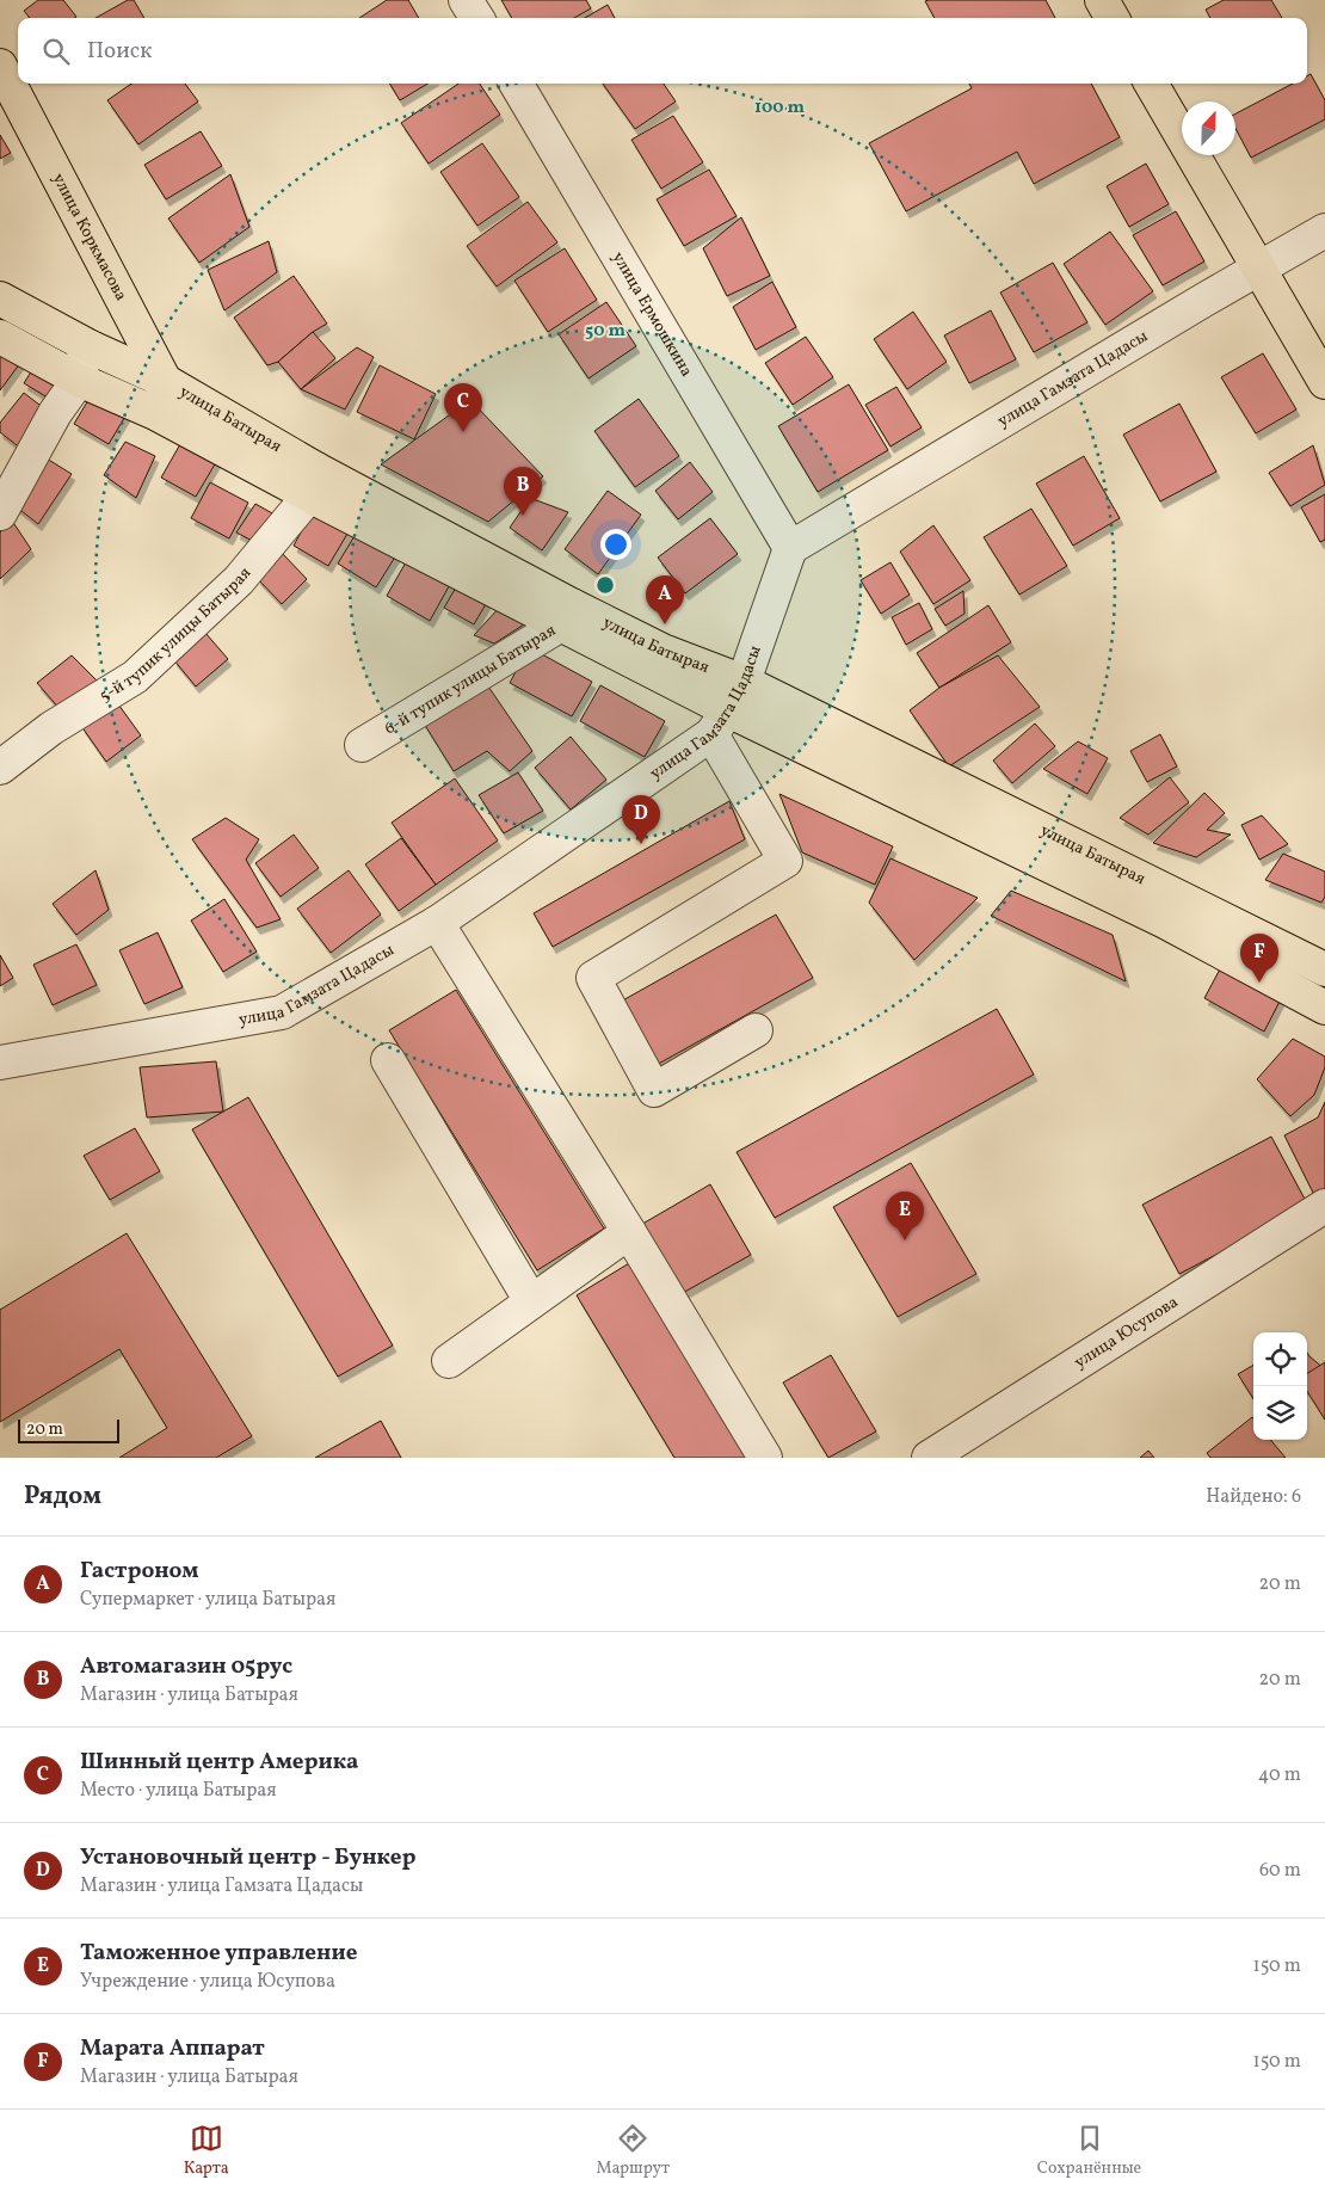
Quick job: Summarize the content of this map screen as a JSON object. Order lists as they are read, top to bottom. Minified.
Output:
{"streets":{"main road":["улица Коркмасова","улица Батырая"],"street":["улица Ермошкина","улица Гамзата Цадасы","5-й тупик улицы Батырая","6-й тупик улицы Батырая","улица Юсупова"]},"crossings":[["улица Коркмасова","улица Батырая"],["улица Ермошкина","улица Гамзата Цадасы"],["улица Гамзата Цадасы","улица Батырая"],["улица Батырая","5-й тупик улицы Батырая"],["улица Батырая","6-й тупик улицы Батырая"]],"scale_bar":"20 m","north":"top","page":{"search":"Поиск","pins":["C","B","A","D","F","E"],"scale":"20 m","heading":["Рядом","Найдено: 6"],"list":[{"mark":"A","name":"Гастроном","note":"Супермаркет · улица Батырая","value":"20 m"},{"mark":"B","name":"Автомагазин 05рус","note":"Магазин · улица Батырая","value":"20 m"},{"mark":"C","name":"Шинный центр Америка","note":"Место · улица Батырая","value":"40 m"},{"mark":"D","name":"Установочный центр - Бункер","note":"Магазин · улица Гамзата Цадасы","value":"60 m"},{"mark":"E","name":"Таможенное управление","note":"Учреждение · улица Юсупова","value":"150 m"},{"mark":"F","name":"Марата Аппарат","note":"Магазин · улица Батырая","value":"150 m"}],"nav":["Карта","Маршрут","Сохранённые"]},"rings":["100 m","50 m"]}
